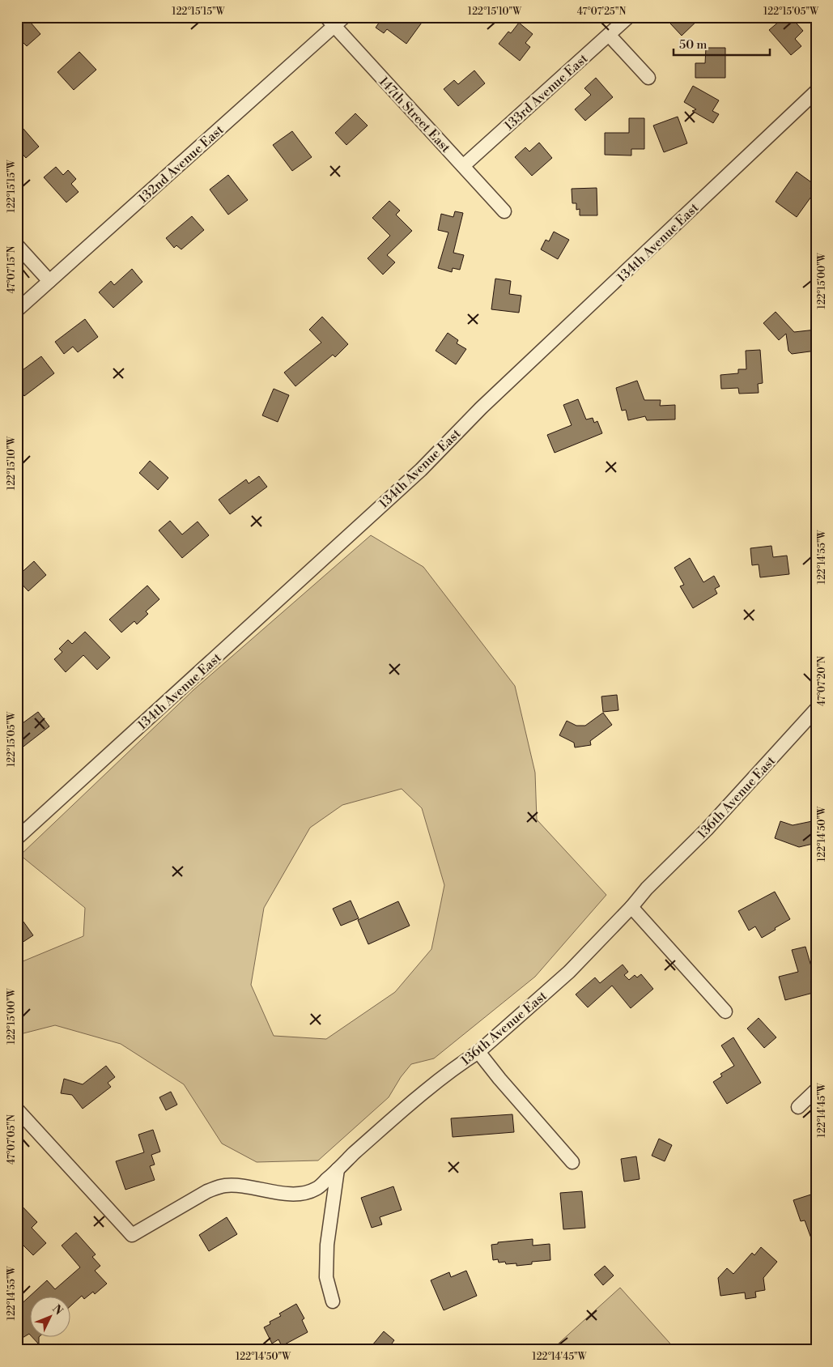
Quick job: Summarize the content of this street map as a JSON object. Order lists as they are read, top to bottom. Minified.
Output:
{"streets":{"street":["133rd Avenue East","147th Street East","132nd Avenue East","134th Avenue East","136th Avenue East"]},"crossings":[["133rd Avenue East","147th Street East"],["147th Street East","132nd Avenue East"]],"scale_bar":"50 m","north":"top right","coordinates":["122°15'15\"W","122°15'10\"W","47°07'25\"N","122°15'05\"W","47°07'15\"N","122°15'00\"W","122°14'55\"W","47°07'20\"N","122°14'50\"W","122°14'45\"W","47°07'05\"N"]}
